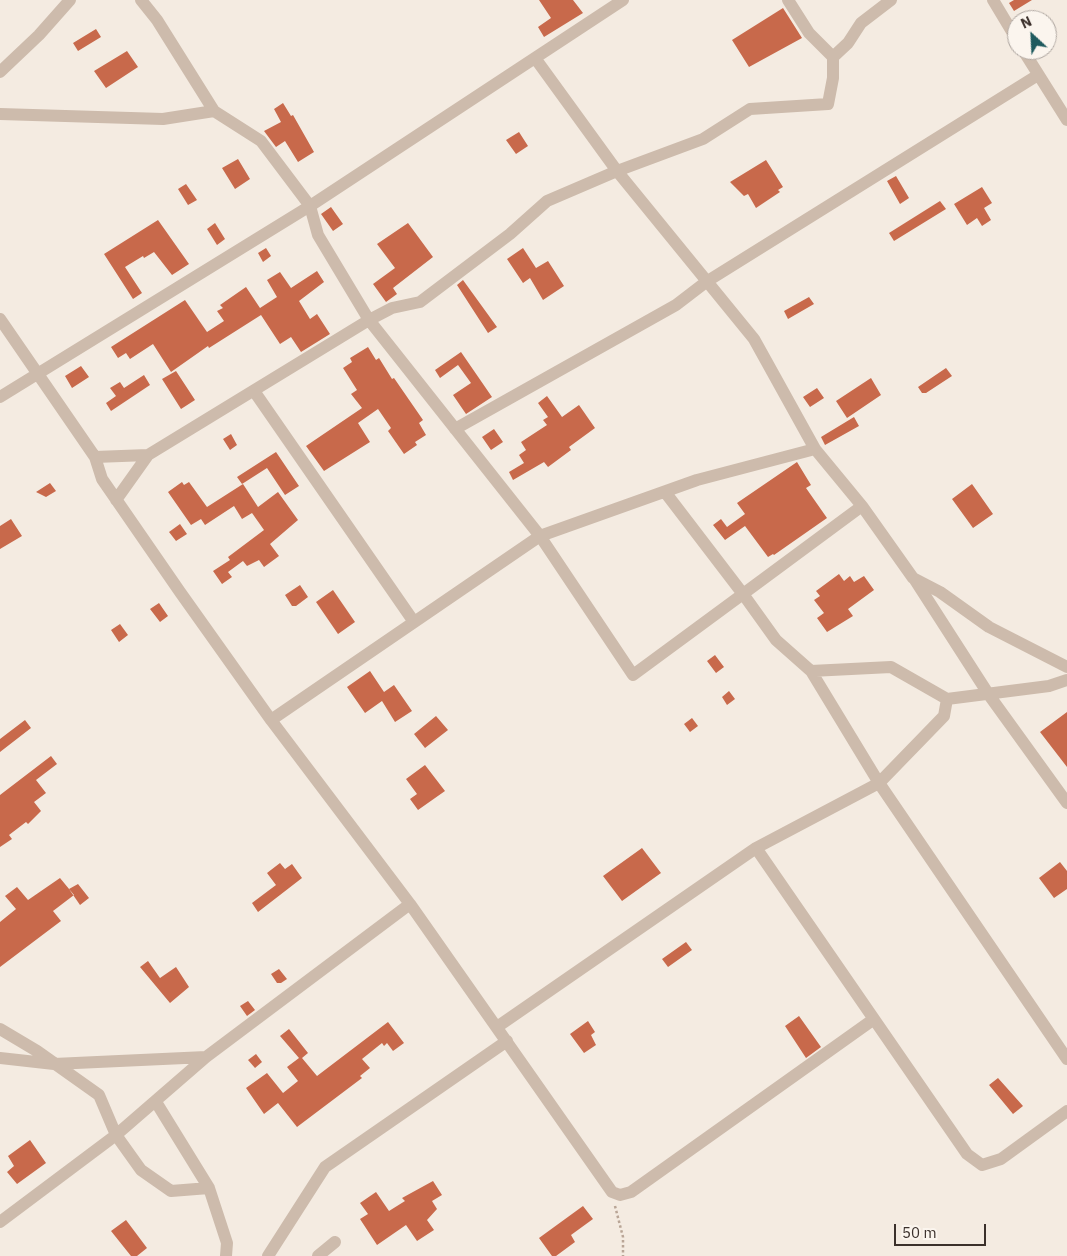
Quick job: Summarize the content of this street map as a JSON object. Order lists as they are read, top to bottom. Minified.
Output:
{"scale_bar":"50 m","north":"top left"}
